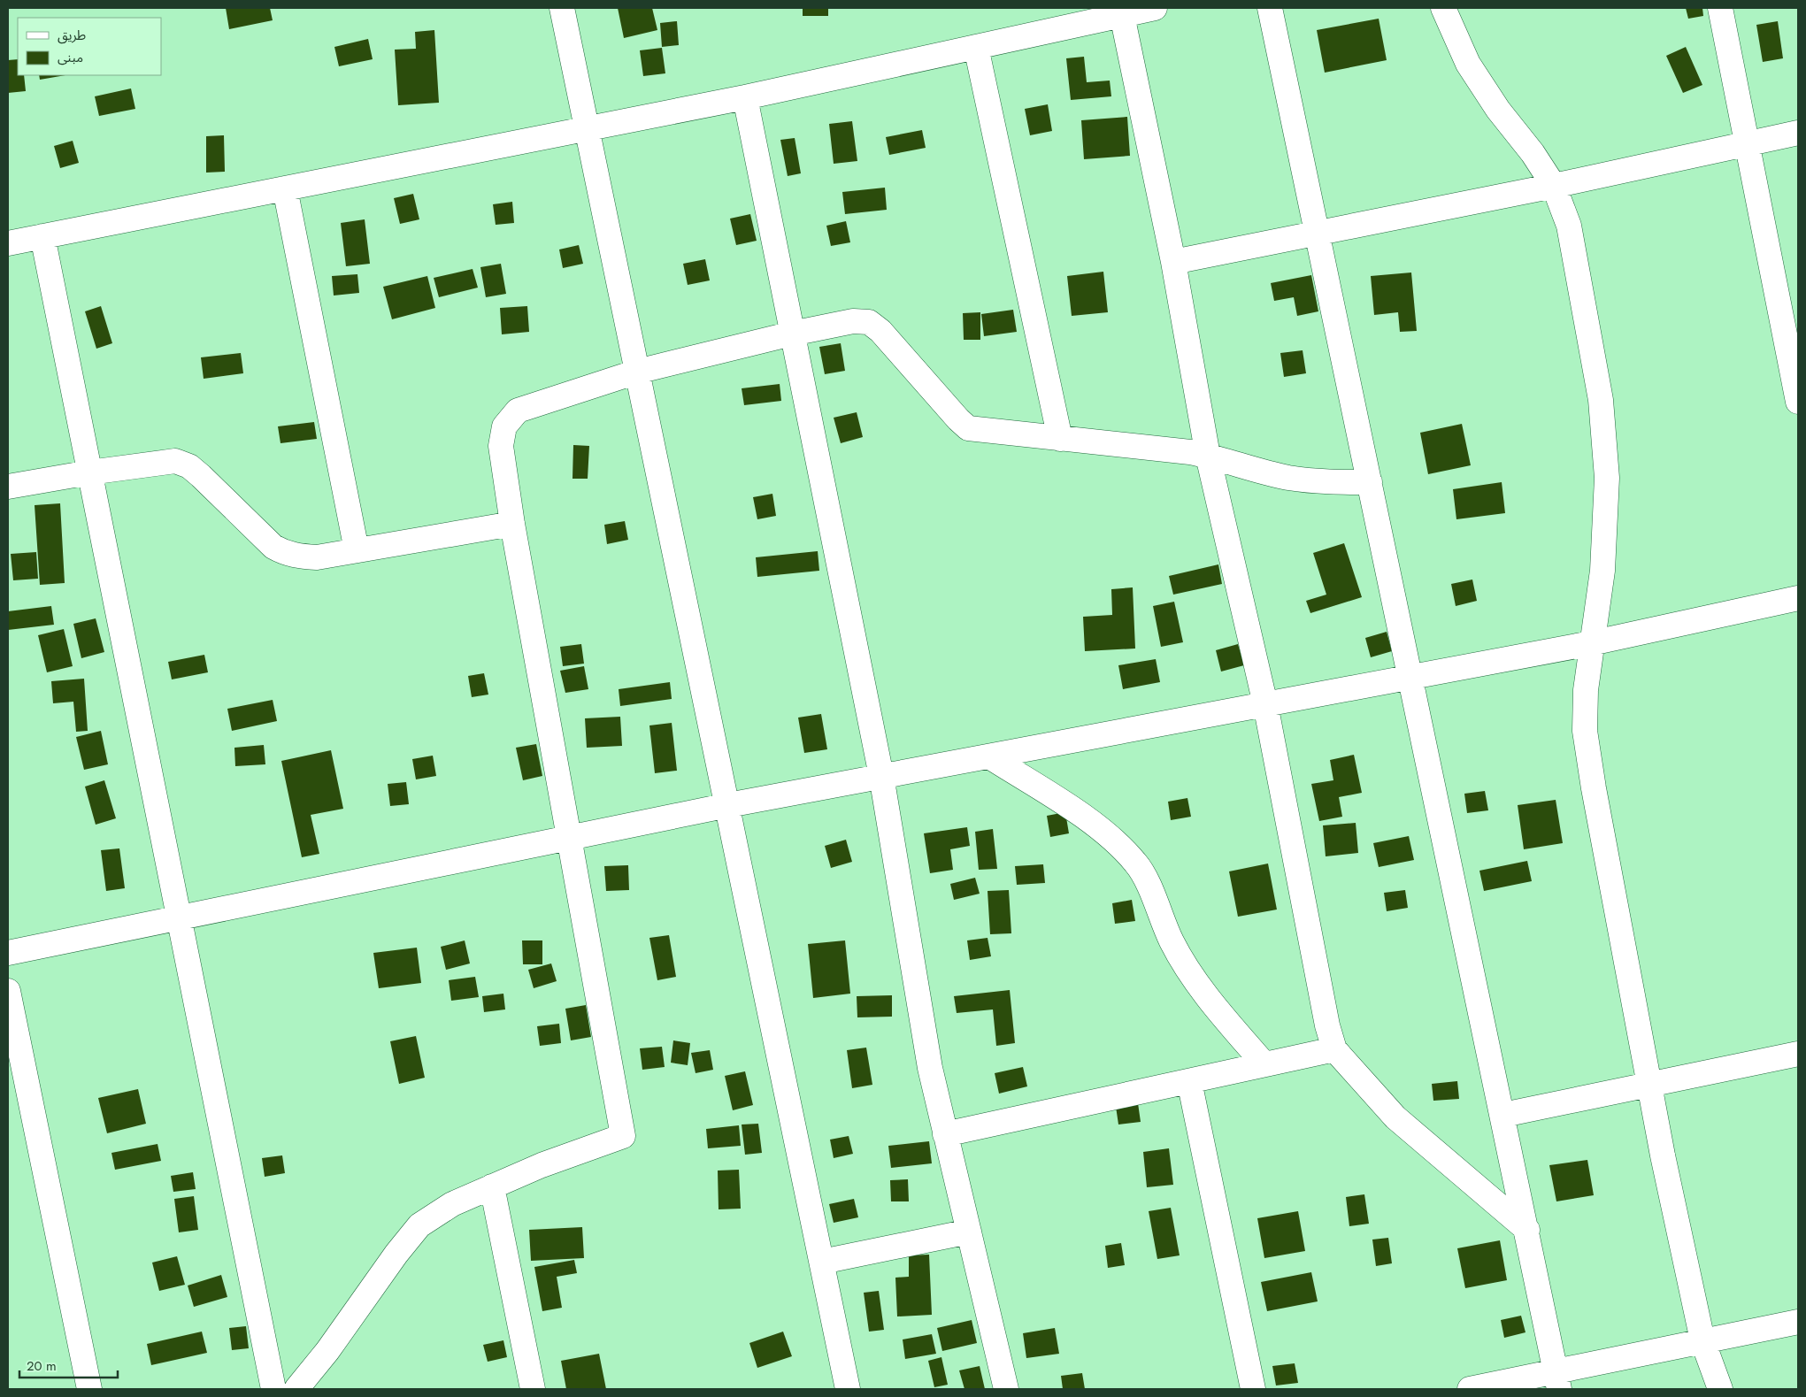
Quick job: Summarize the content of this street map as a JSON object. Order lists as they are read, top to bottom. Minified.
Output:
{"legend":["طريق","مبنى"],"scale_bar":"20 m"}
